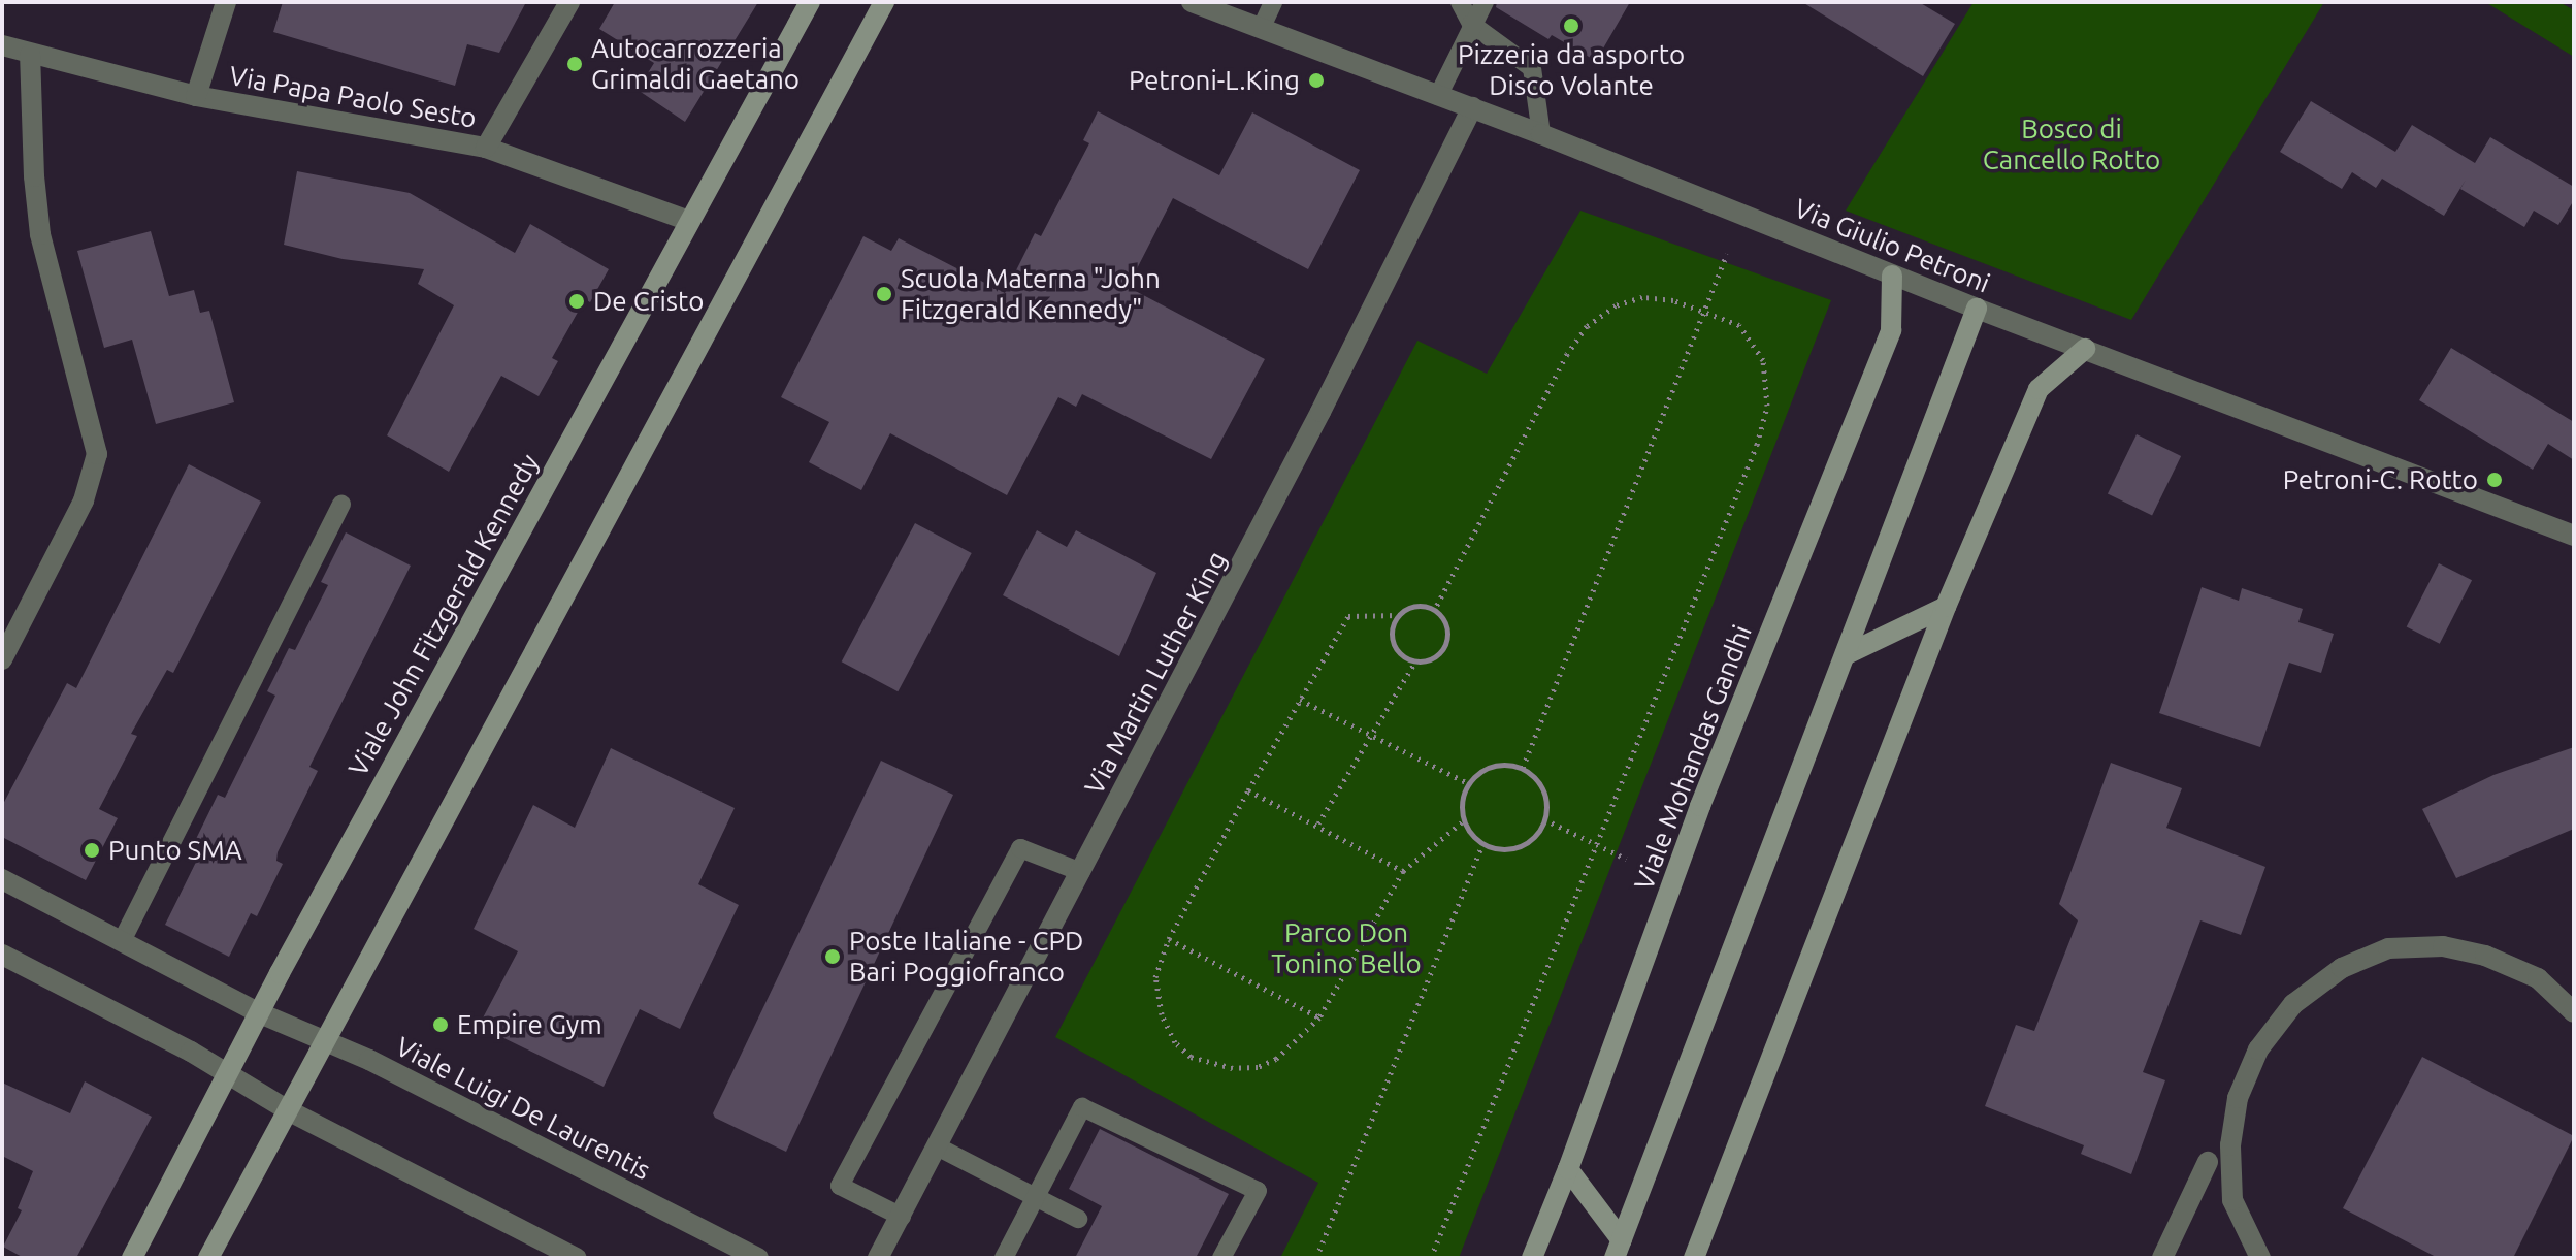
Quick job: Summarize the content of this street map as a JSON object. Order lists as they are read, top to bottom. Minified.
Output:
{"streets":{"main road":["Viale John Fitzgerald Kennedy","Viale Mohandas Gandhi"],"street":["Via Papa Paolo Sesto","Via Giulio Petroni","Via Martin Luther King","Viale Luigi De Laurentis"]},"crossings":[["Via Papa Paolo Sesto","Viale John Fitzgerald Kennedy"],["Via Giulio Petroni","Via Martin Luther King"],["Via Giulio Petroni","Viale Mohandas Gandhi"],["Viale John Fitzgerald Kennedy","Viale Luigi De Laurentis"]],"parks":["Bosco di Cancello Rotto","Parco Don Tonino Bello"],"places":["Pizzeria da asporto Disco Volante","Autocarrozzeria Grimaldi Gaetano","Petroni-L.King","Scuola Materna \"John Fitzgerald Kennedy\"","De Cristo","Petroni-C. Rotto","Punto SMA","Poste Italiane - CPD Bari Poggiofranco","Empire Gym"]}
